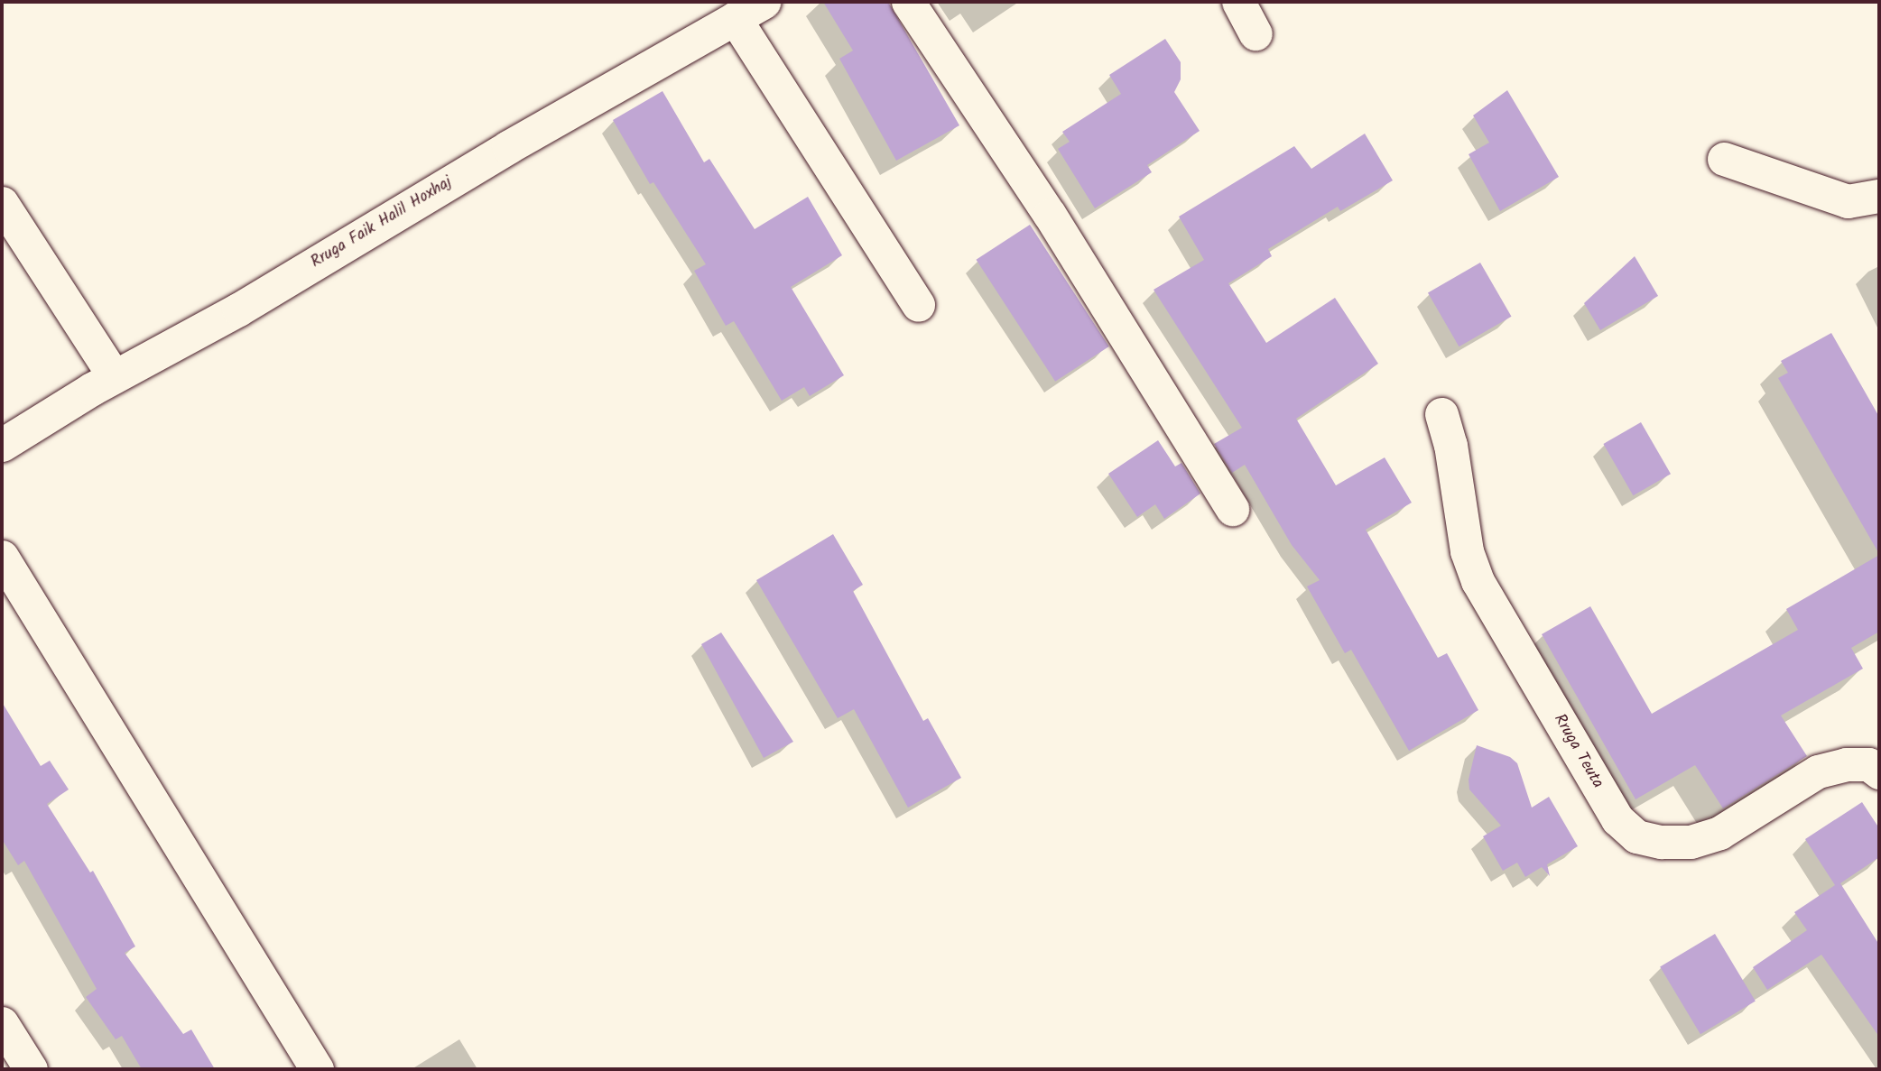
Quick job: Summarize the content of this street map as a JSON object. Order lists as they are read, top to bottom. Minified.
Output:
{"streets":{"street":["Rruga Faik Halil Hoxhaj","Rruga Teuta"]}}
